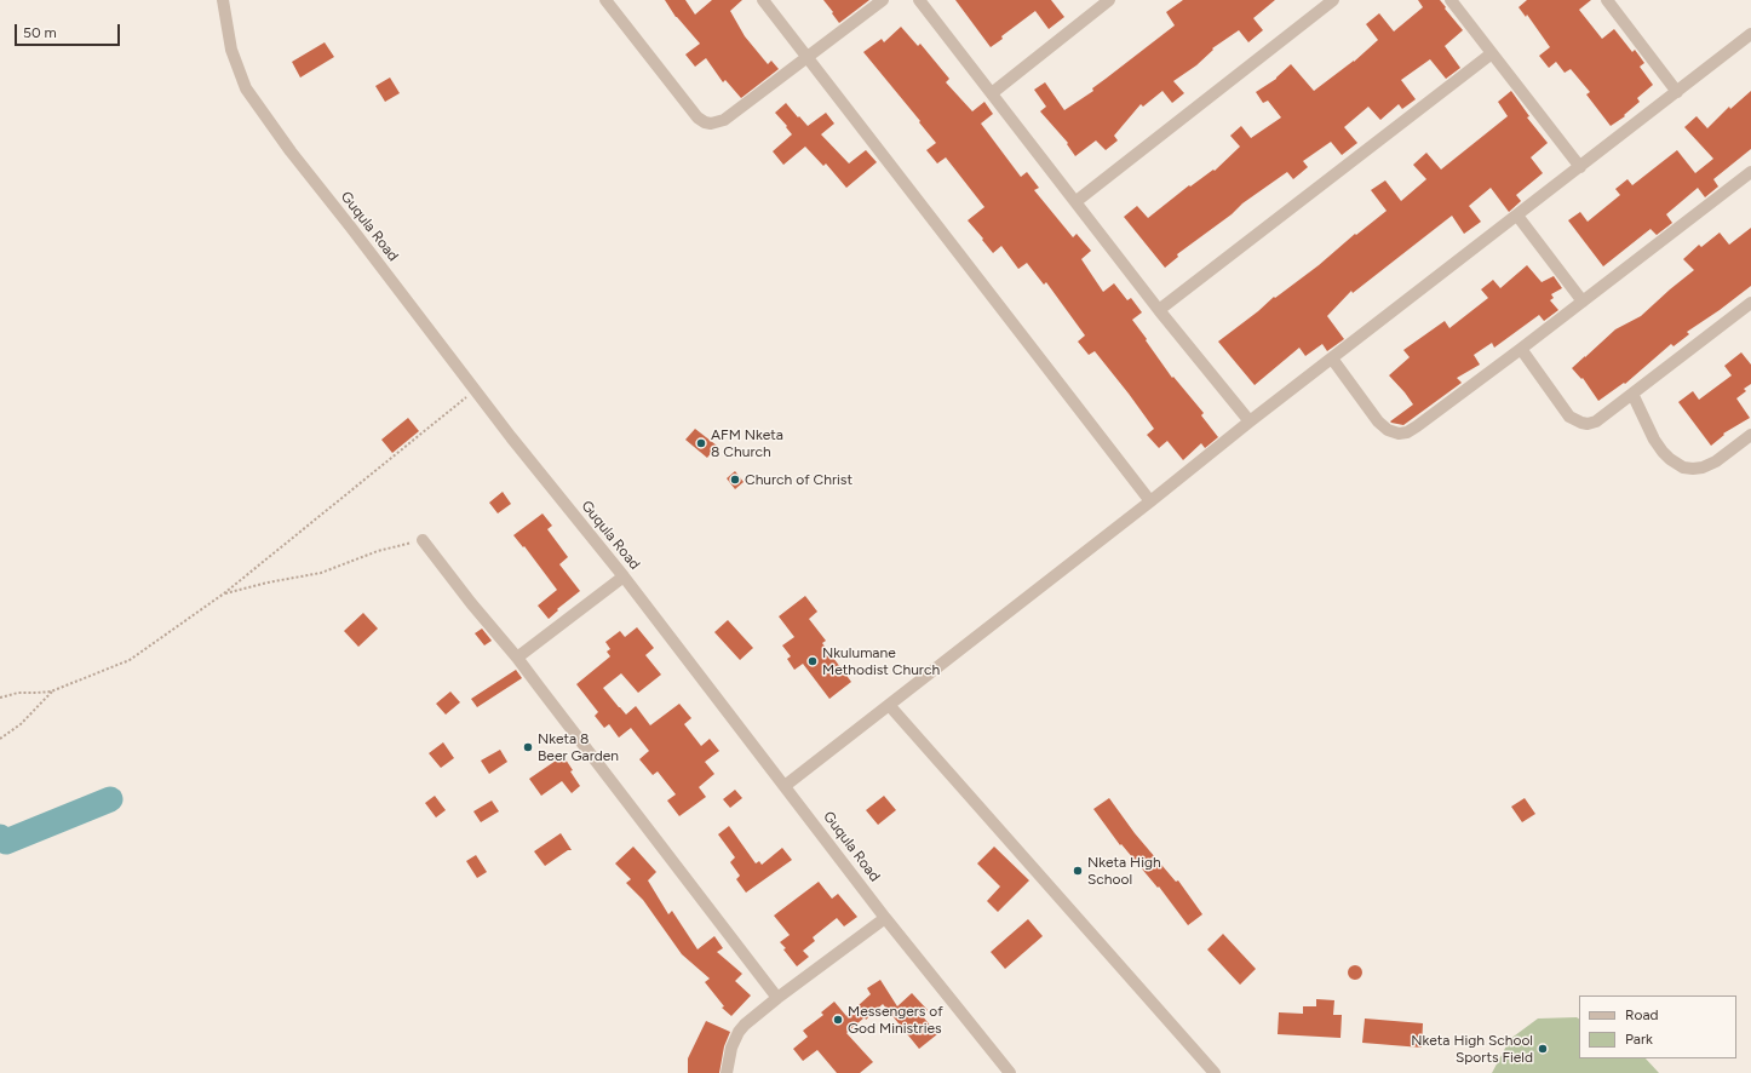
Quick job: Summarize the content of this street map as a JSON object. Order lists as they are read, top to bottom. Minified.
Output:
{"streets":{"street":["Guqula Road"]},"places":["AFM Nketa 8 Church","Church of Christ","Nkulumane Methodist Church","Nketa 8 Beer Garden","Nketa High School","Messengers of God Ministries","Nketa High School Sports Field"],"legend":["Road","Park"],"scale_bar":"50 m"}
